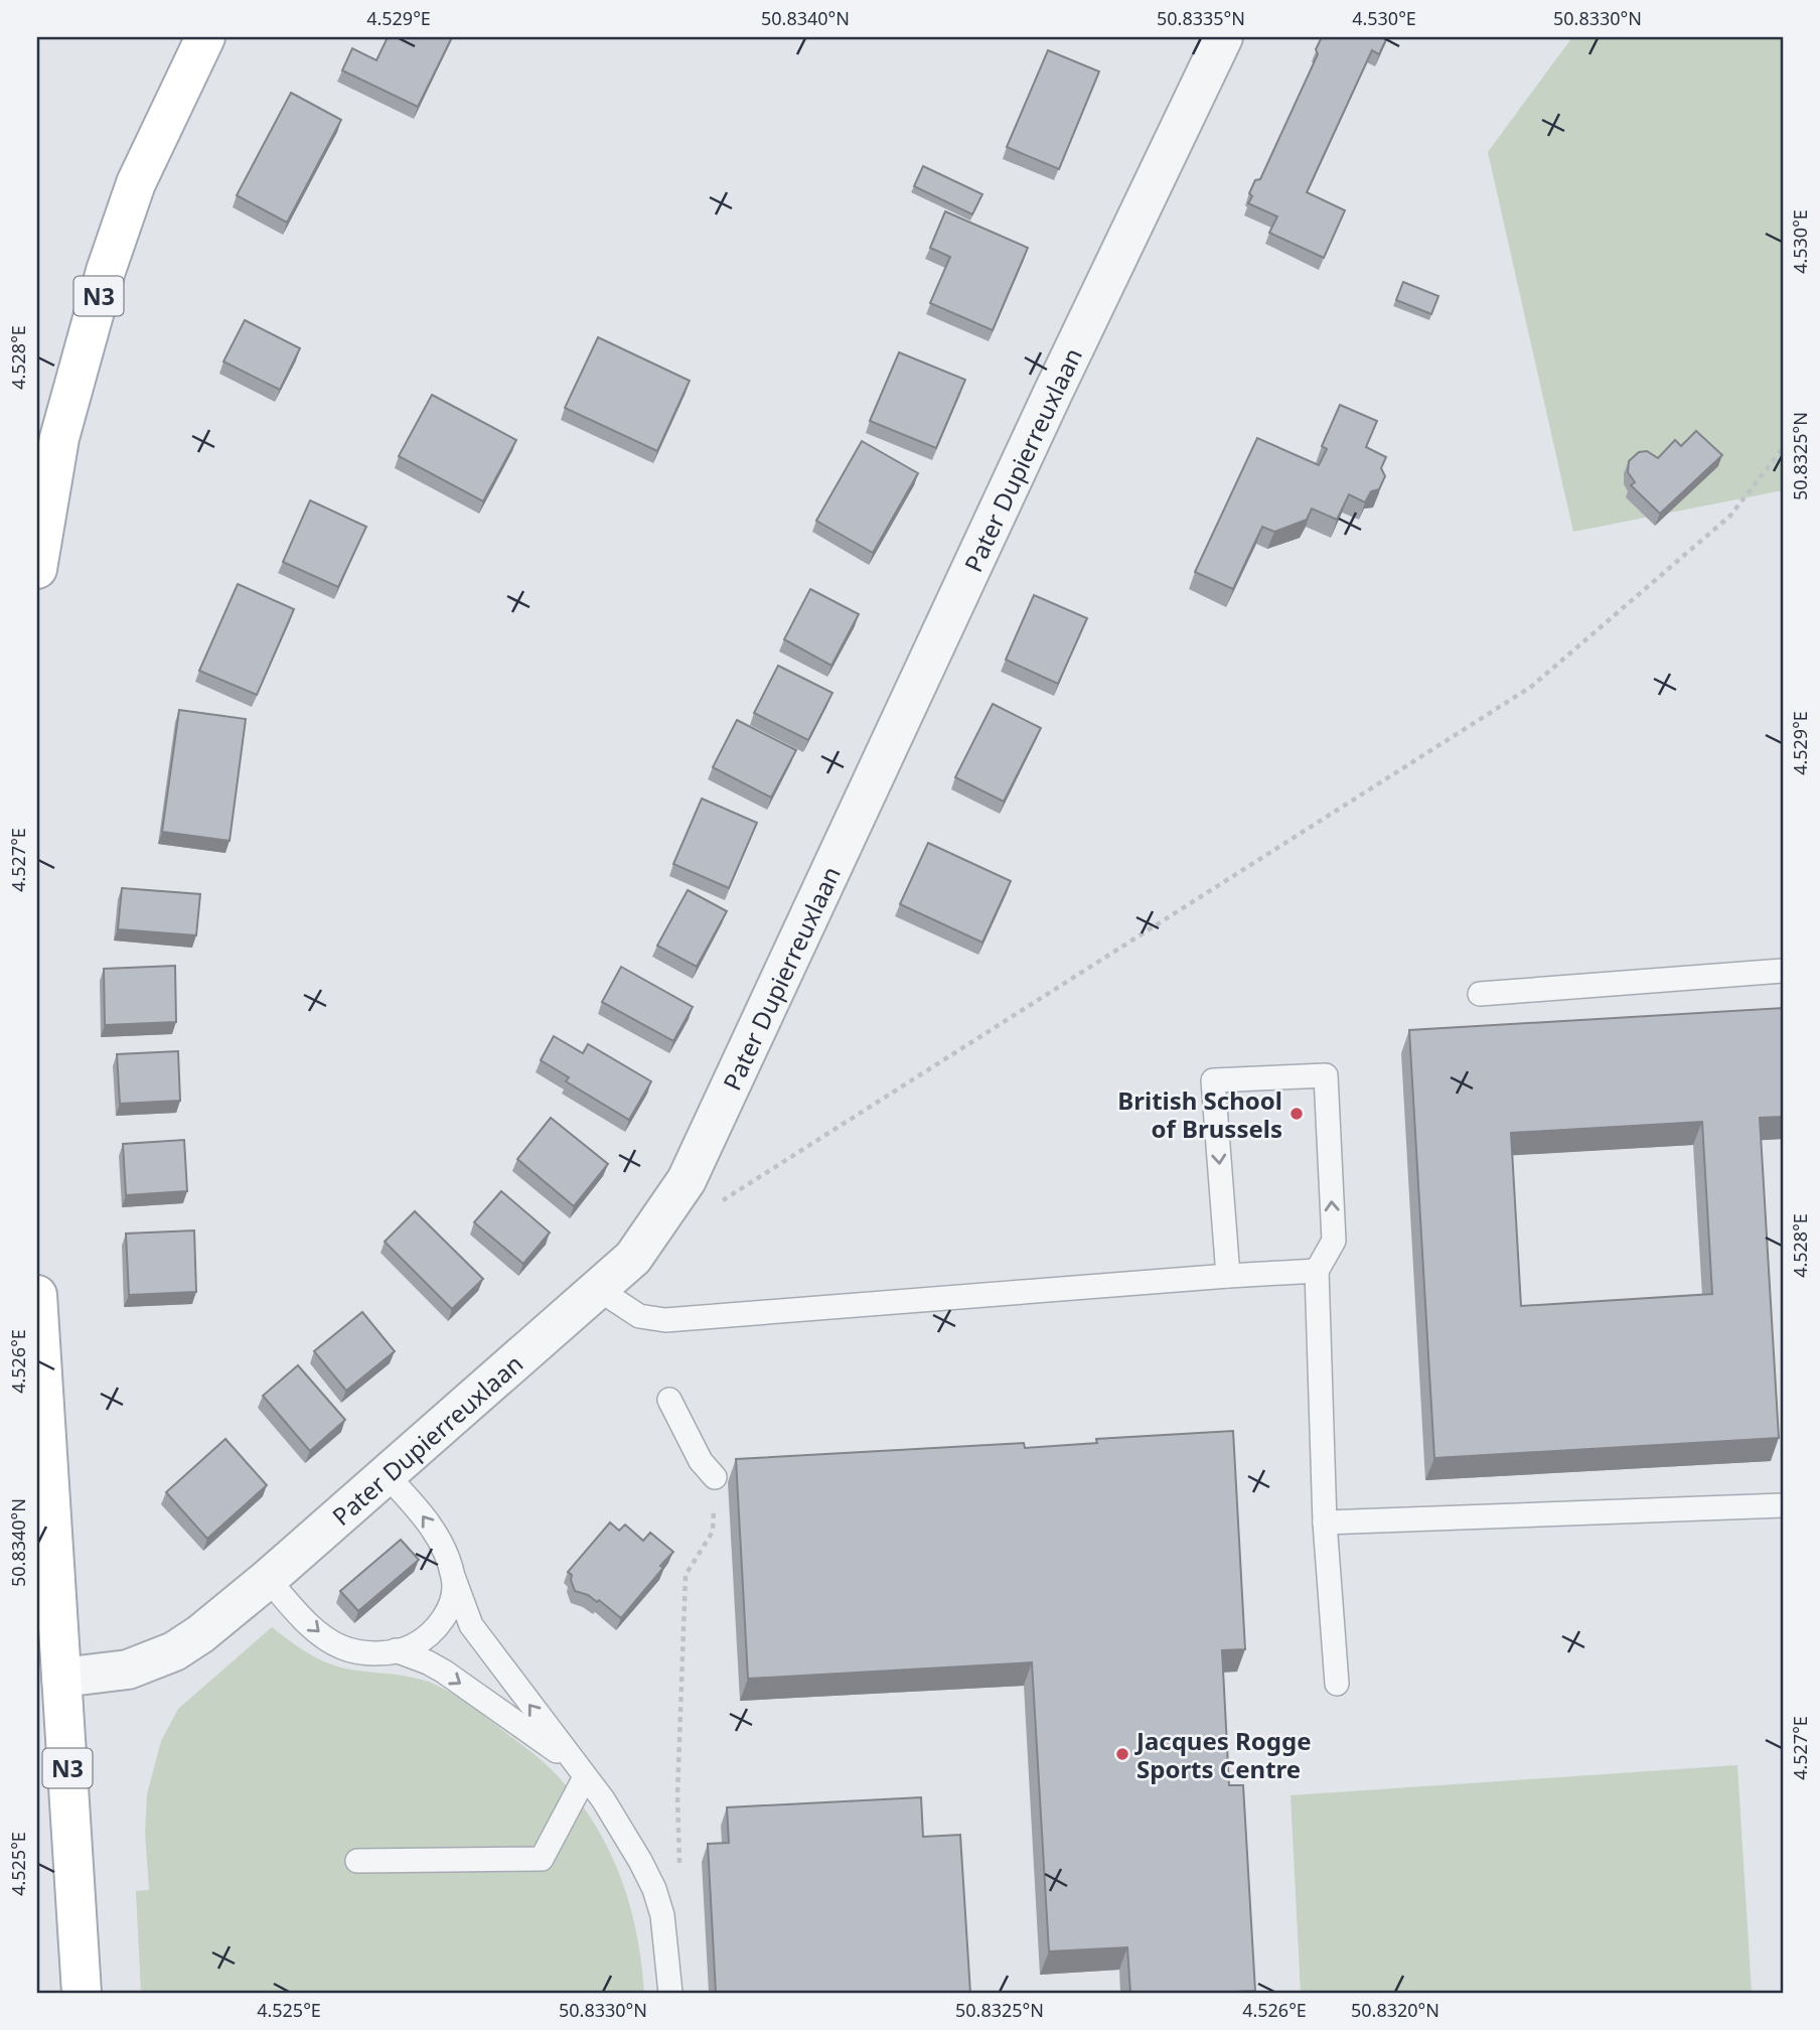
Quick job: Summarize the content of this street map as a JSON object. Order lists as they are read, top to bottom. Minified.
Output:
{"streets":{"main road":["N3"],"street":["Pater Dupierreuxlaan"]},"crossings":[["N3","Pater Dupierreuxlaan"]],"places":["British School of Brussels","Jacques Rogge Sports Centre"],"coordinates":["4.529°E","50.8340°N","50.8335°N","4.530°E","50.8330°N","4.528°E","50.8325°N","4.527°E","4.526°E","4.525°E","50.8320°N"]}
